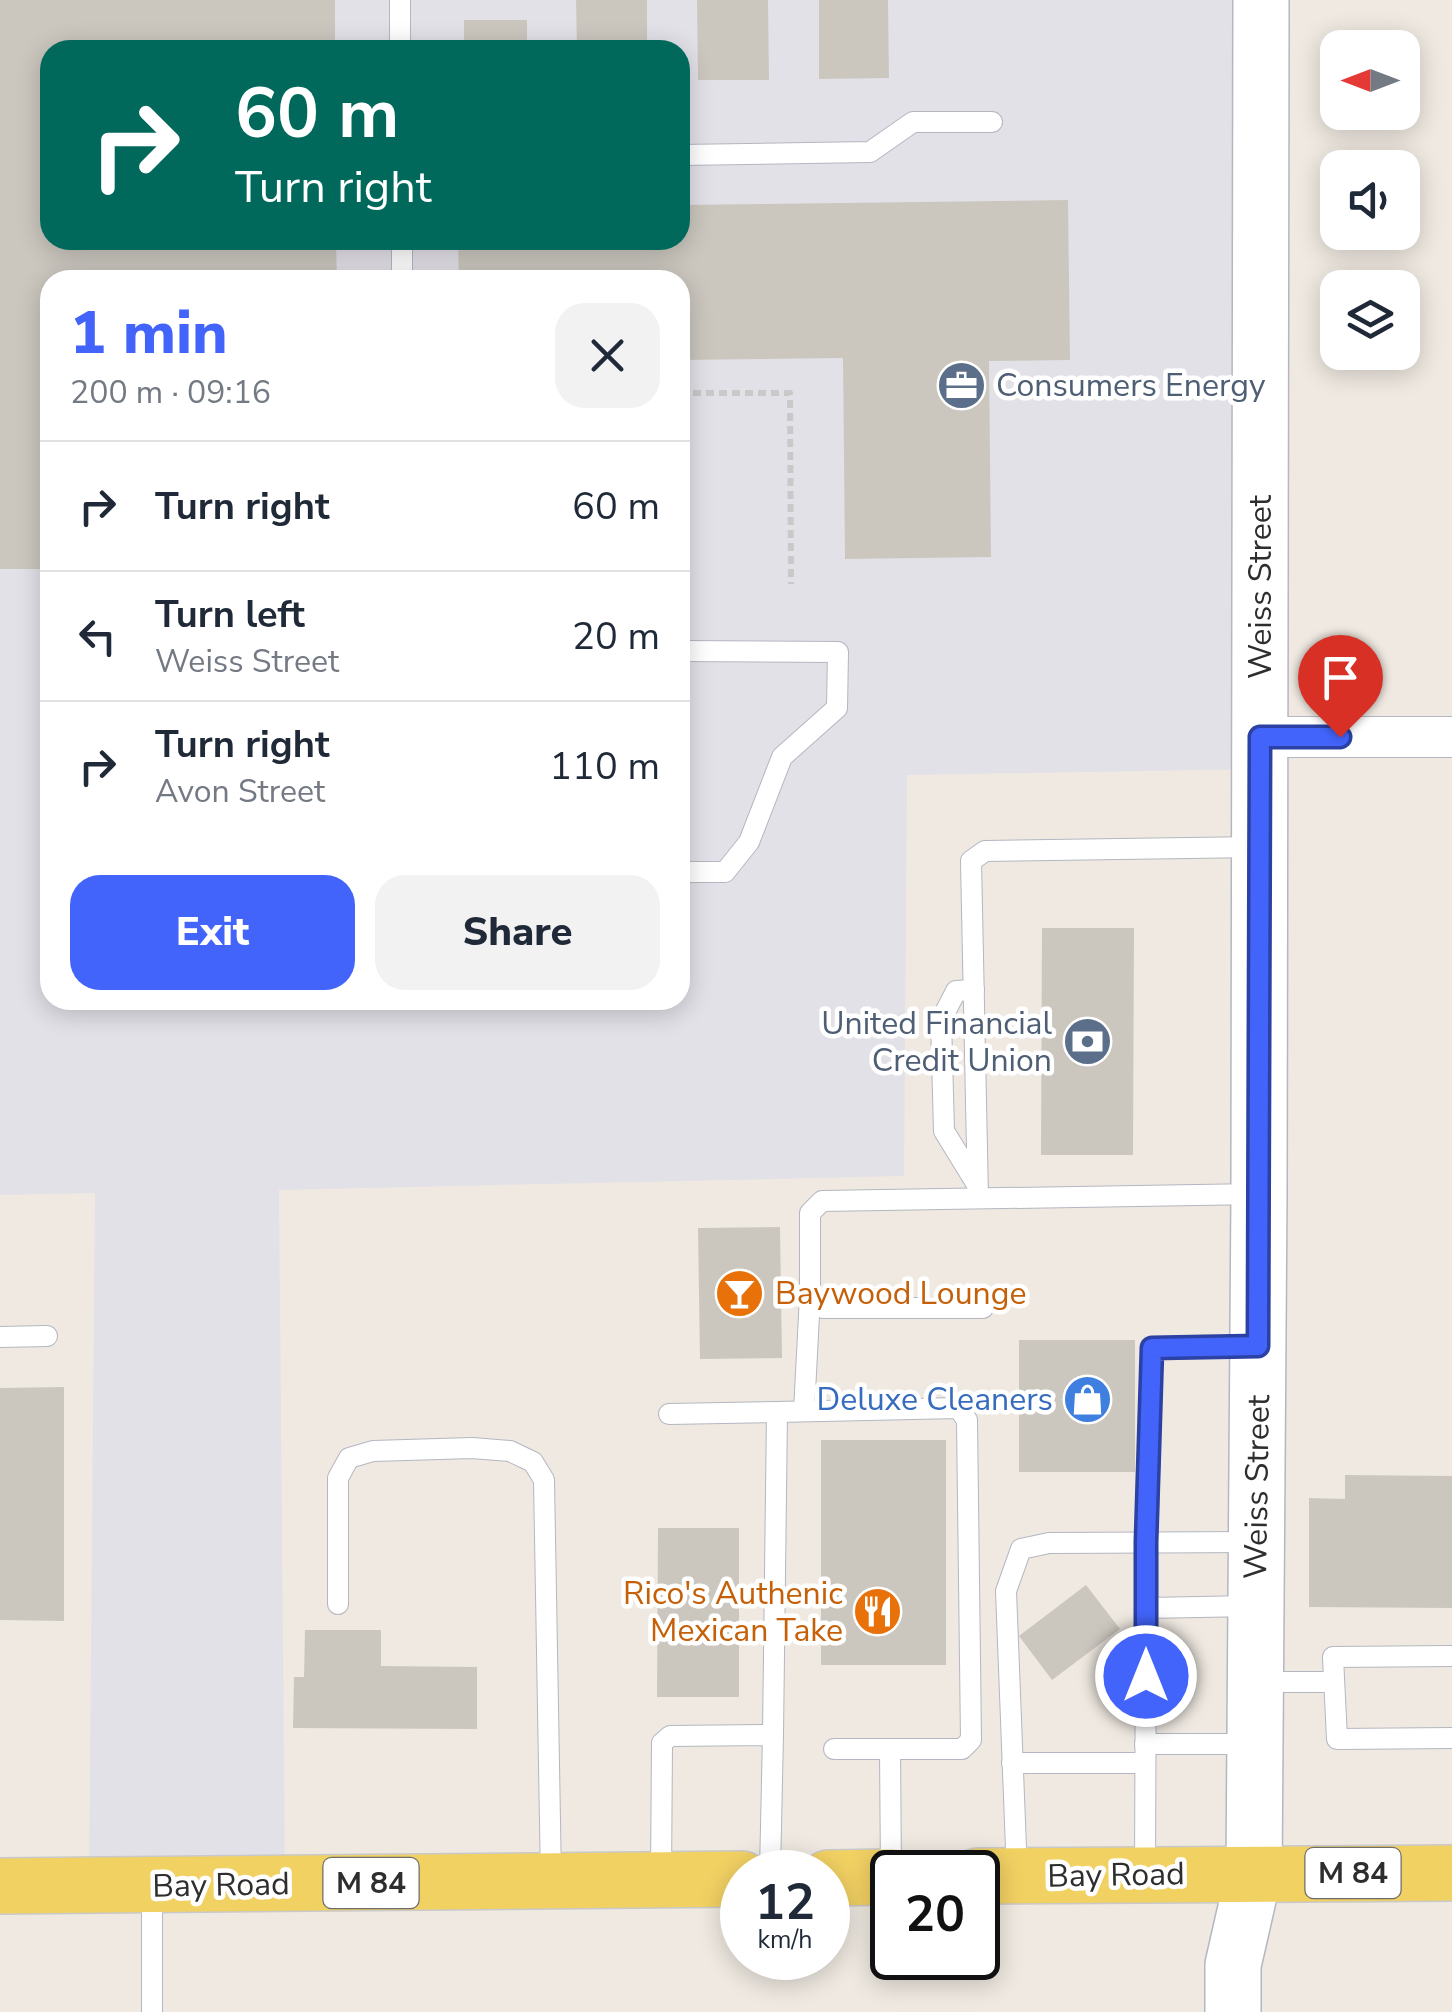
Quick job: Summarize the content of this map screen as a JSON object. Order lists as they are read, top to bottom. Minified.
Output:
{"streets":{"main road":["M 84","Bay Road"],"street":["Weiss Street"]},"crossings":[["Weiss Street","M 84"],["Weiss Street","Bay Road"],["M 84","Bay Road"]],"places":{"office":["Consumers Energy"],"bank":["United Financial Credit Union"],"bar":["Baywood Lounge"],"shop":["Deluxe Cleaners"],"restaurant":["Rico's Authenic Mexican Take"]},"north":"left","page":{"turn":["60 m","Turn right"],"heading":["1 min","200 m · 09:16"],"list":[{"name":"Turn right","value":"60 m"},{"name":"Turn left","note":"Weiss Street","value":"20 m"},{"name":"Turn right","note":"Avon Street","value":"110 m"}],"buttons":["Exit","Share"],"speed":"12 km/h","limit":"20"}}
